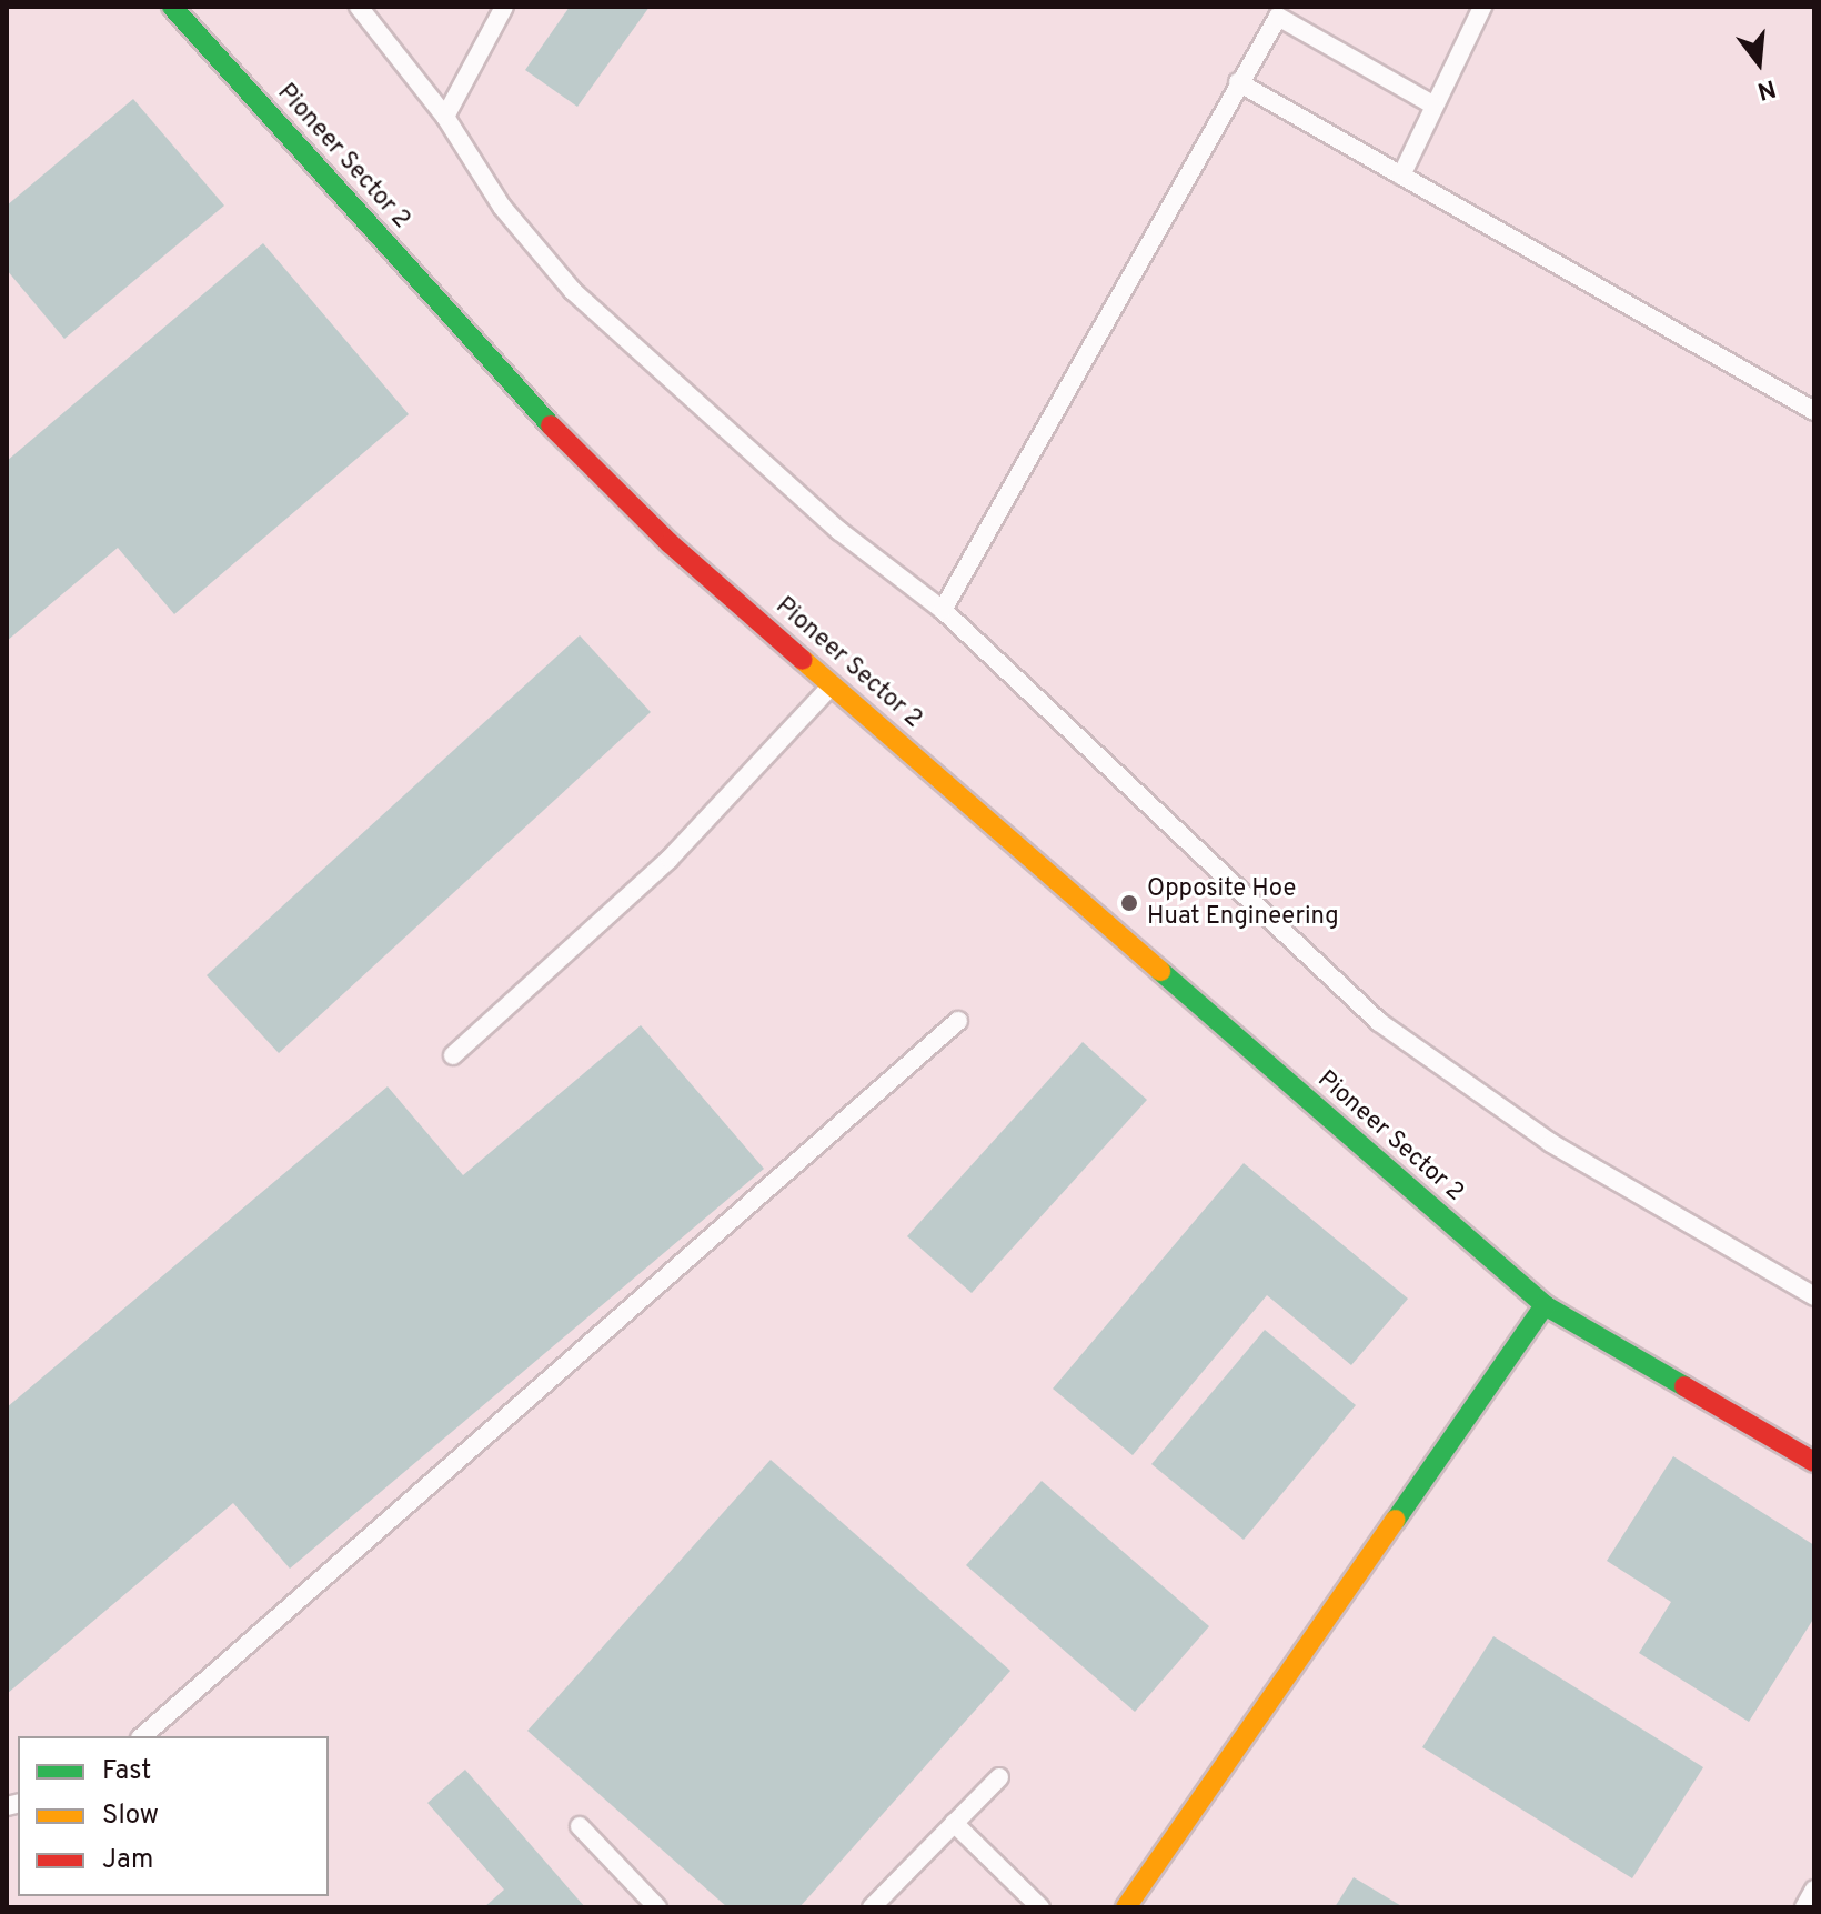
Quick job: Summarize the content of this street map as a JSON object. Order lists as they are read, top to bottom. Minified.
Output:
{"streets":{"street":["Pioneer Sector 2"]},"places":["Opposite Hoe Huat Engineering"],"legend":["Fast","Slow","Jam"],"north":"bottom"}
